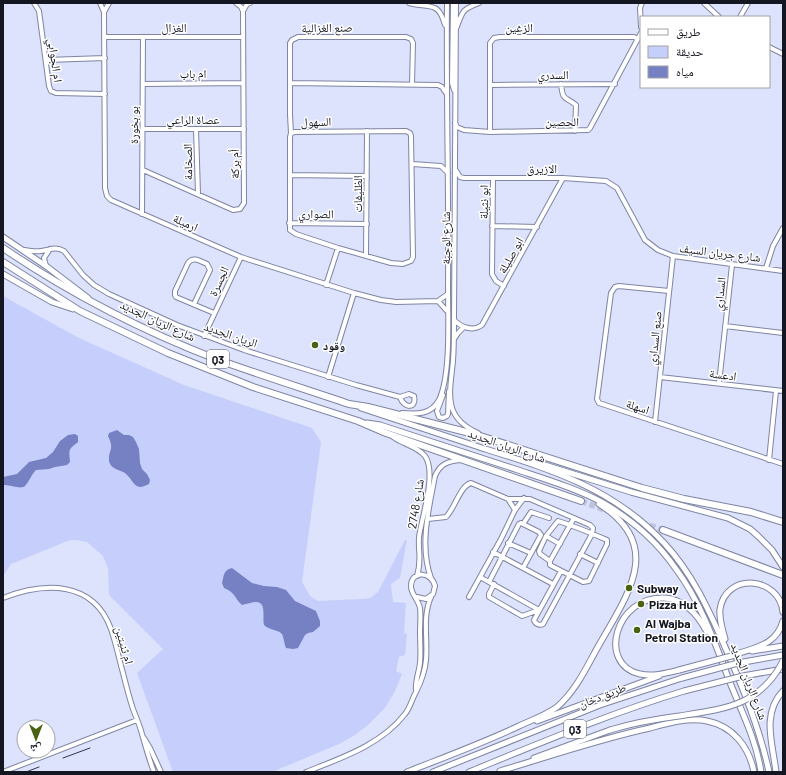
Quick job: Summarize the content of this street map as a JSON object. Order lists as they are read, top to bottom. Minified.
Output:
{"streets":{"highway":["شارع الريان الجديد","Q3"],"main road":["طريق دخان"],"street":["الغزال","صنع الغزالية","الزغين","ام الجوابي","ام باب","السدري","عصاة الراعي","السهول","الحصين","بو بخورة","الصخامة","أم بركة","الازيرق","الظليفات","ابو نثيلة","الصواري","ارميلة","شارع الوجبة","شارع جريان السيف","ابو صليلة","الجسرة","السداري","الريان الجديد","صنع السداري","ادعسة","اسهلة","شارع 2748","ام ثنيتين"]},"crossings":[["الغزال","بو بخورة"],["الغزال","أم بركة"],["الغزال","ارميلة"],["الزغين","السدري"],["الزغين","الحصين"],["ام الجوابي","ارميلة"],["ام باب","بو بخورة"],["ام باب","أم بركة"],["السدري","الحصين"],["عصاة الراعي","بو بخورة"],["عصاة الراعي","الصخامة"],["عصاة الراعي","أم بركة"],["السهول","الظليفات"],["السهول","الصواري"],["الحصين","شارع الوجبة"],["بو بخورة","أم بركة"],["بو بخورة","ارميلة"],["الصخامة","أم بركة"],["الازيرق","ابو نثيلة"],["الازيرق","شارع جريان السيف"],["الازيرق","ابو صليلة"],["الظليفات","الصواري"],["ابو نثيلة","ابو صليلة"],["ارميلة","الجسرة"],["شارع جريان السيف","السداري"],["شارع جريان السيف","صنع السداري"],["الجسرة","الريان الجديد"],["السداري","ادعسة"],["صنع السداري","ادعسة"],["صنع السداري","اسهلة"]],"places":["وقود","Subway","Pizza Hut","Al Wajba Petrol Station"],"legend":["طريق","حديقة","مياه"],"north":"bottom"}
